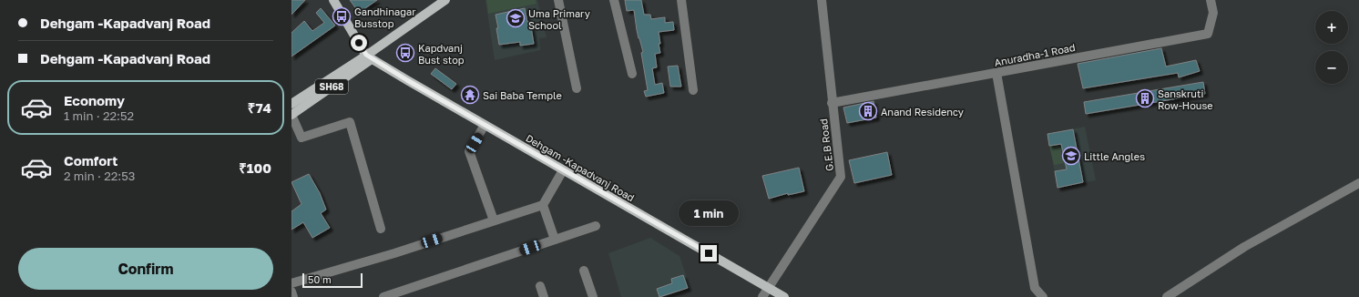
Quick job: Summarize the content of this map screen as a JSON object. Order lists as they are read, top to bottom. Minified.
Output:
{"streets":{"main road":["SH68","Dehgam -Kapadvanj Road"],"street":["Anuradha-1 Road","G.E.B Road"]},"crossings":[["Anuradha-1 Road","G.E.B Road"],["SH68","Dehgam -Kapadvanj Road"],["G.E.B Road","Dehgam -Kapadvanj Road"]],"places":{"bus stop":["Gandhinagar Busstop","Kapdvanj Bust stop"],"school or university":["Uma Primary School","Little Angles"],"temple":["Sai Baba Temple"],"building":["Sanskruti Row-House","Anand Residency"]},"scale_bar":"50 m","page":{"banner":["Dehgam -Kapadvanj Road","Dehgam -Kapadvanj Road"],"map_buttons":["+","−"],"list":[{"name":"Economy","note":"1 min · 22:52","value":"₹74"},{"name":"Comfort","note":"2 min · 22:53","value":"₹100"}],"bubble":"1 min","buttons":"Confirm","scale":"50 m"}}
